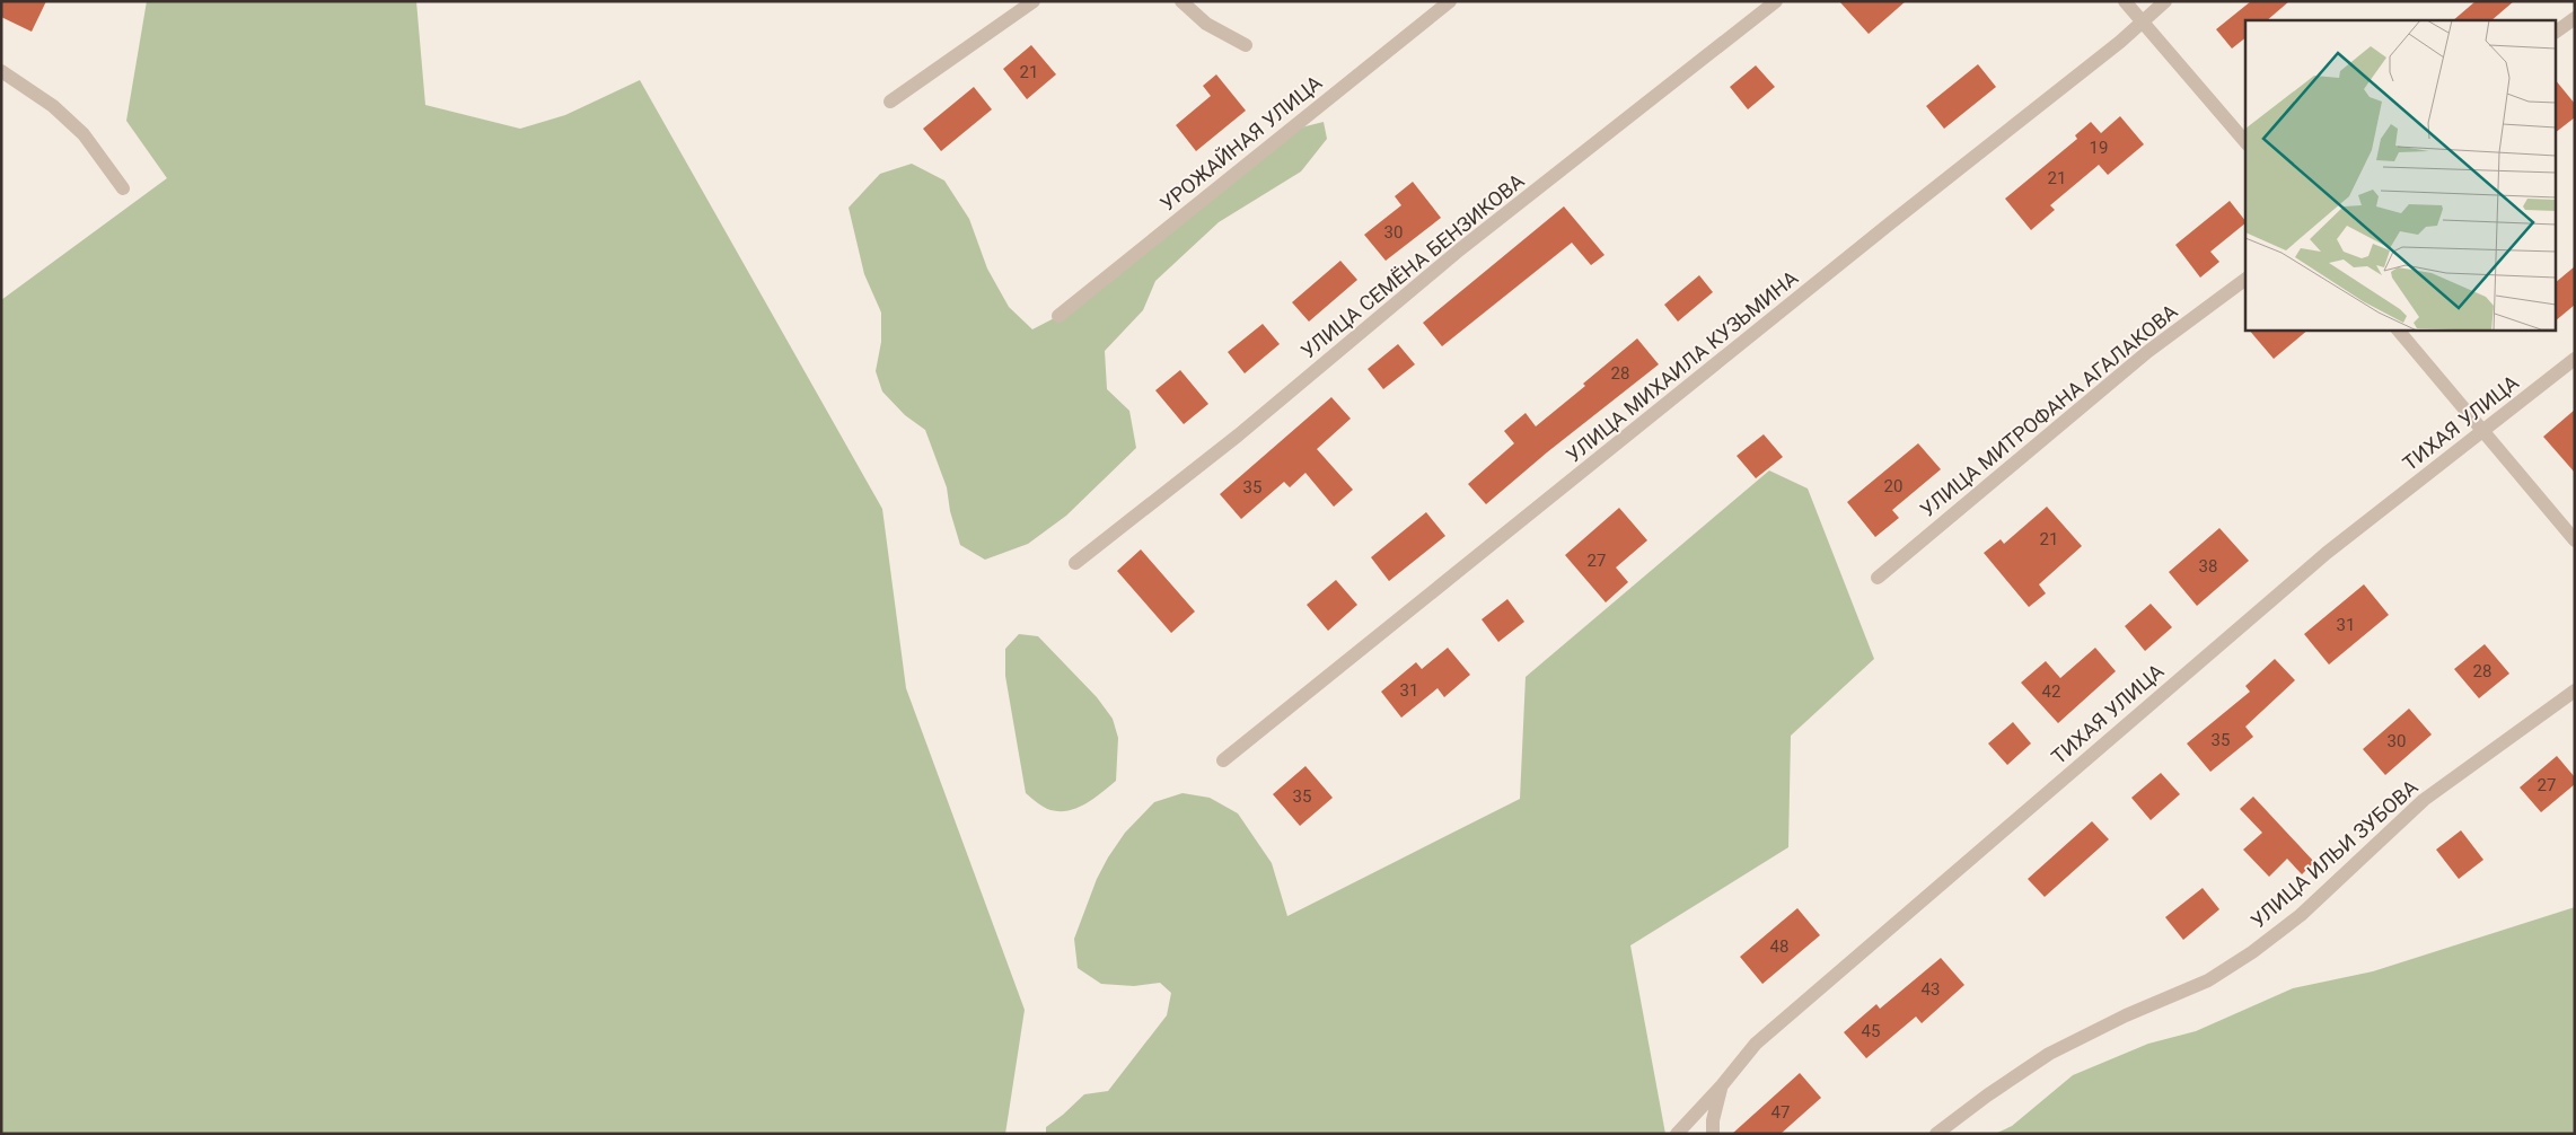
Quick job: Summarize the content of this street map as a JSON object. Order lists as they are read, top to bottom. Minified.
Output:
{"streets":{"street":["УРОЖАЙНАЯ УЛИЦА","УЛИЦА СЕМЁНА БЕНЗИКОВА","УЛИЦА МИХАИЛА КУЗЬМИНА","УЛИЦА МИТРОФАНА АГАЛАКОВА","ТИХАЯ УЛИЦА","УЛИЦА ИЛЬИ ЗУБОВА"]},"house_numbers":["21","19","21","30","28","20","35","21","27","38","31","28","31","42","35","30","27","35","48","43","45","47"]}
